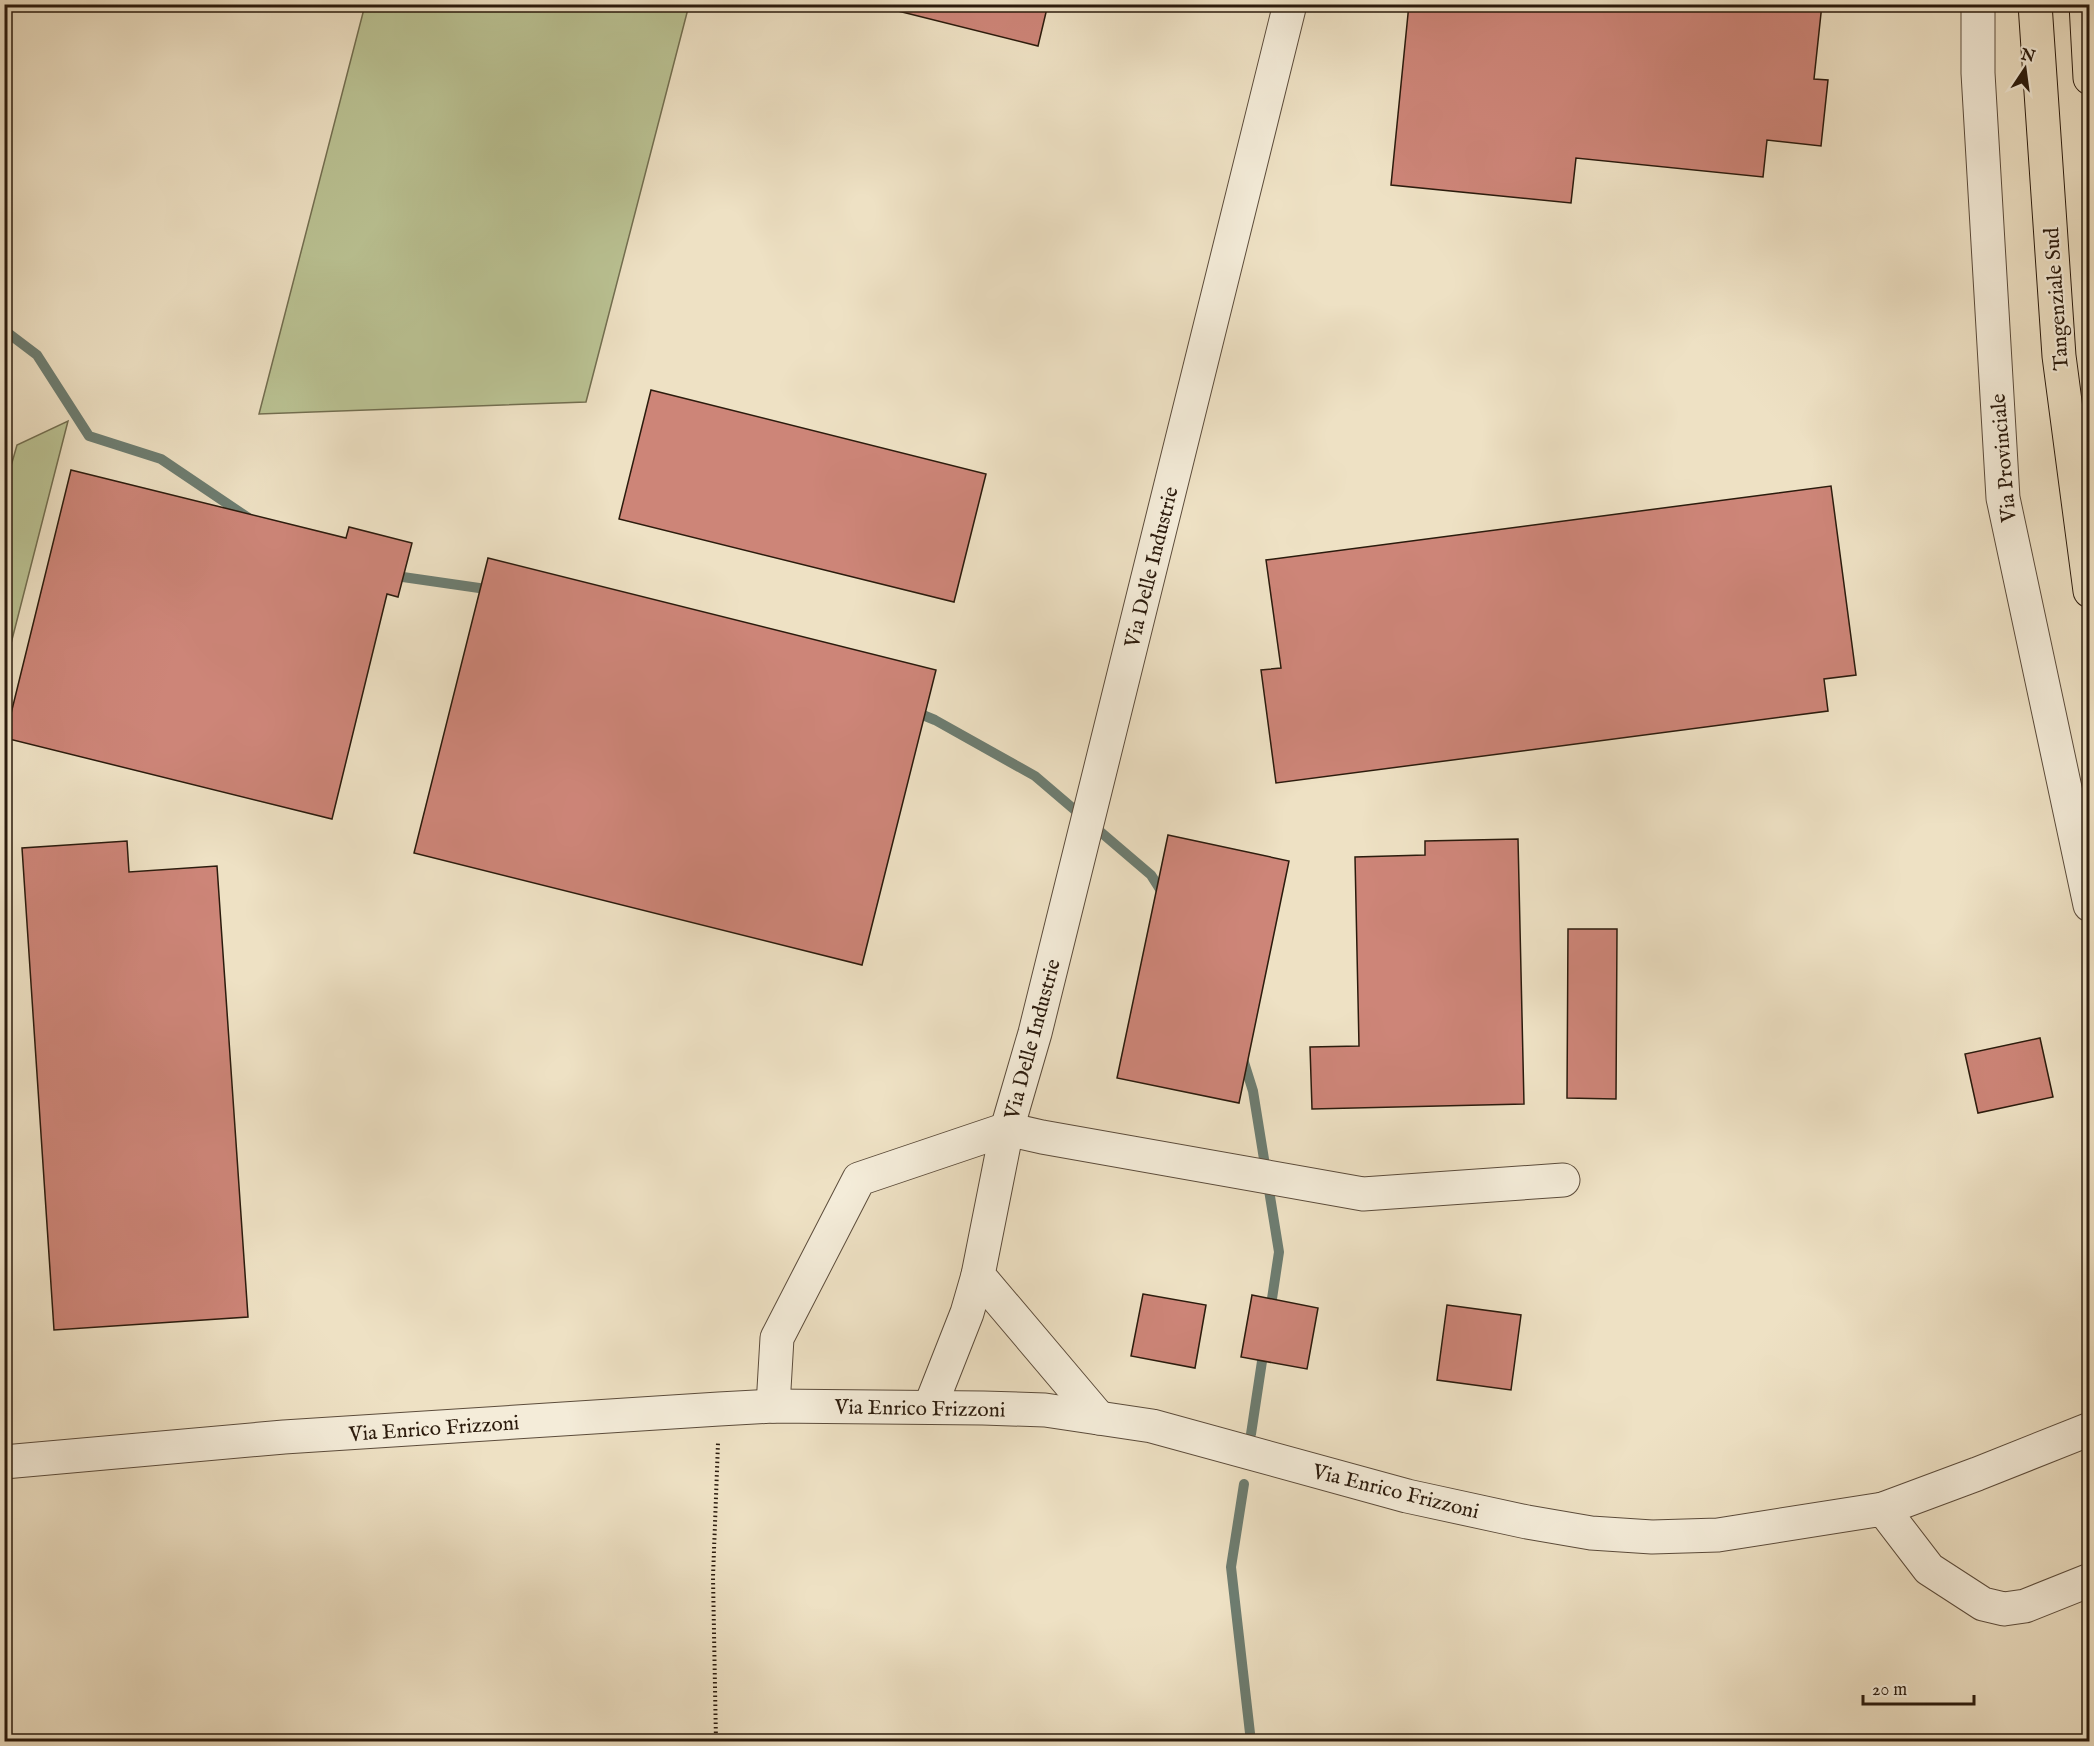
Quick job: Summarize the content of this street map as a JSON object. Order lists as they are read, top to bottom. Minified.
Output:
{"streets":{"highway":["Tangenziale Sud"],"street":["Via Provinciale","Via Delle Industrie","Via Enrico Frizzoni"]},"crossings":[["Via Delle Industrie","Via Enrico Frizzoni"]],"scale_bar":"20 m","north":"top"}
